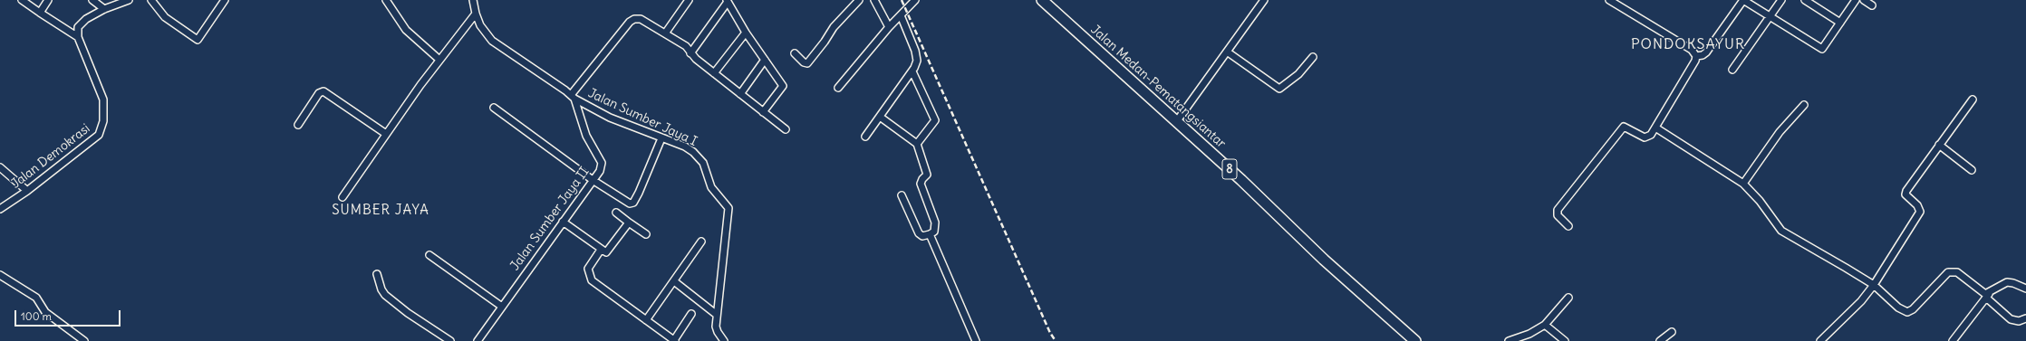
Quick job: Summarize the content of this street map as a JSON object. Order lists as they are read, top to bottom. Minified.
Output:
{"streets":{"highway":["Jalan Medan-Pematangsiantar","8"],"street":["Jalan Sumber Jaya I","Jalan Demokrasi","Jalan Sumber Jaya II"]},"crossings":[["Jalan Sumber Jaya I","Jalan Sumber Jaya II"]],"districts":["PONDOKSAYUR","SUMBER JAYA"],"scale_bar":"100 m"}
